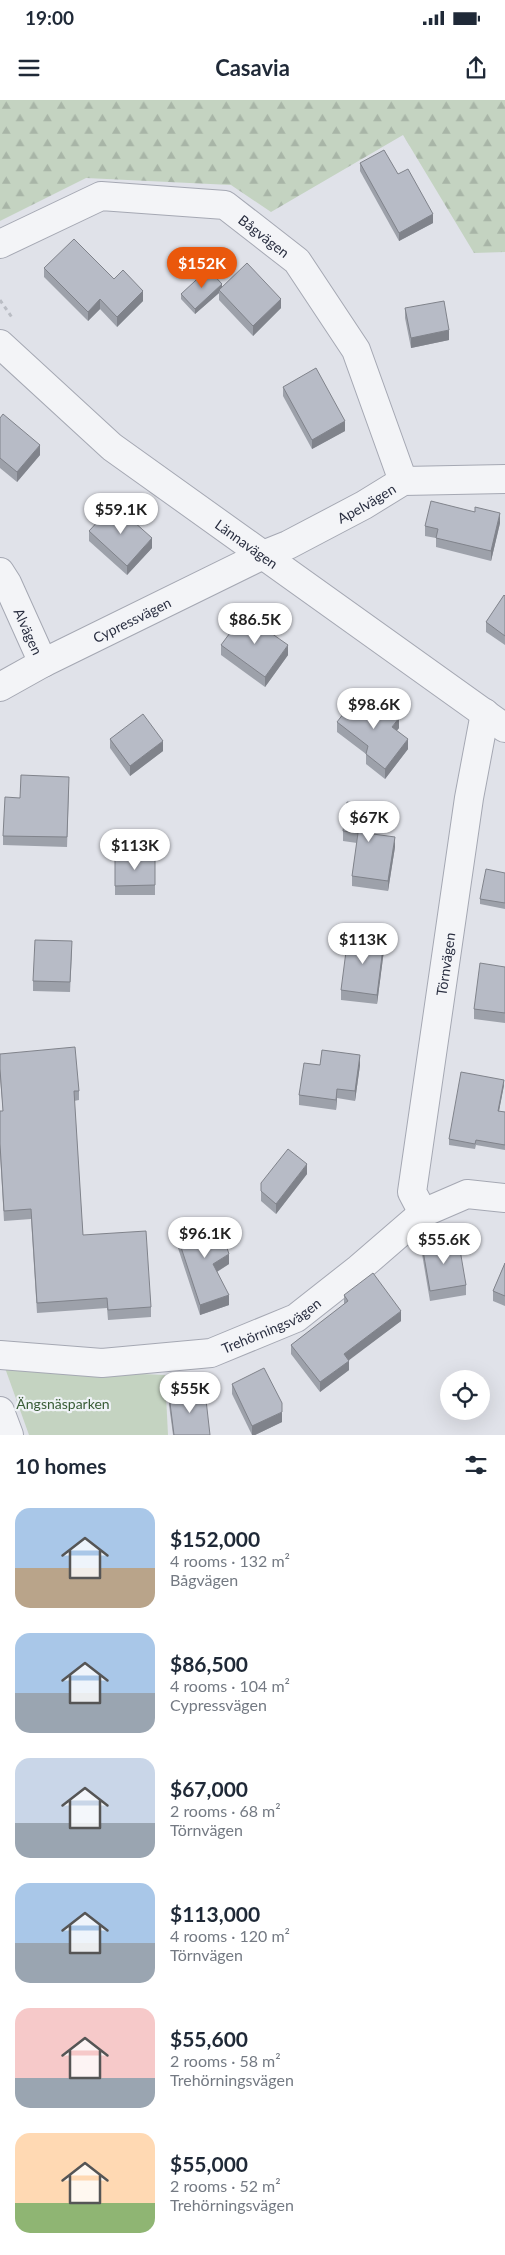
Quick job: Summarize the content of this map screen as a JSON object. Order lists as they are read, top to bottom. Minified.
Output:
{"streets":{"street":["Bågvägen","Apelvägen","Lännavägen","Cypressvägen","Alvägen","Törnvägen","Trehörningsvägen"]},"crossings":[["Bågvägen","Apelvägen"],["Apelvägen","Lännavägen"],["Apelvägen","Cypressvägen"],["Lännavägen","Cypressvägen"],["Lännavägen","Törnvägen"],["Cypressvägen","Alvägen"],["Törnvägen","Trehörningsvägen"]],"parks":["Ängsnäsparken"],"page":{"status":"19:00","header":"Casavia","price":["$152K","$59.1K","$86.5K","$98.6K","$67K","$113K","$113K","$96.1K","$55.6K","$55K"],"heading":"10 homes","list":[{"name":"$152,000","note":"4 rooms · 132 m² · Bågvägen"},{"name":"$86,500","note":"4 rooms · 104 m² · Cypressvägen"},{"name":"$67,000","note":"2 rooms · 68 m² · Törnvägen"},{"name":"$113,000","note":"4 rooms · 120 m² · Törnvägen"},{"name":"$55,600","note":"2 rooms · 58 m² · Trehörningsvägen"},{"name":"$55,000","note":"2 rooms · 52 m² · Trehörningsvägen"}]}}
